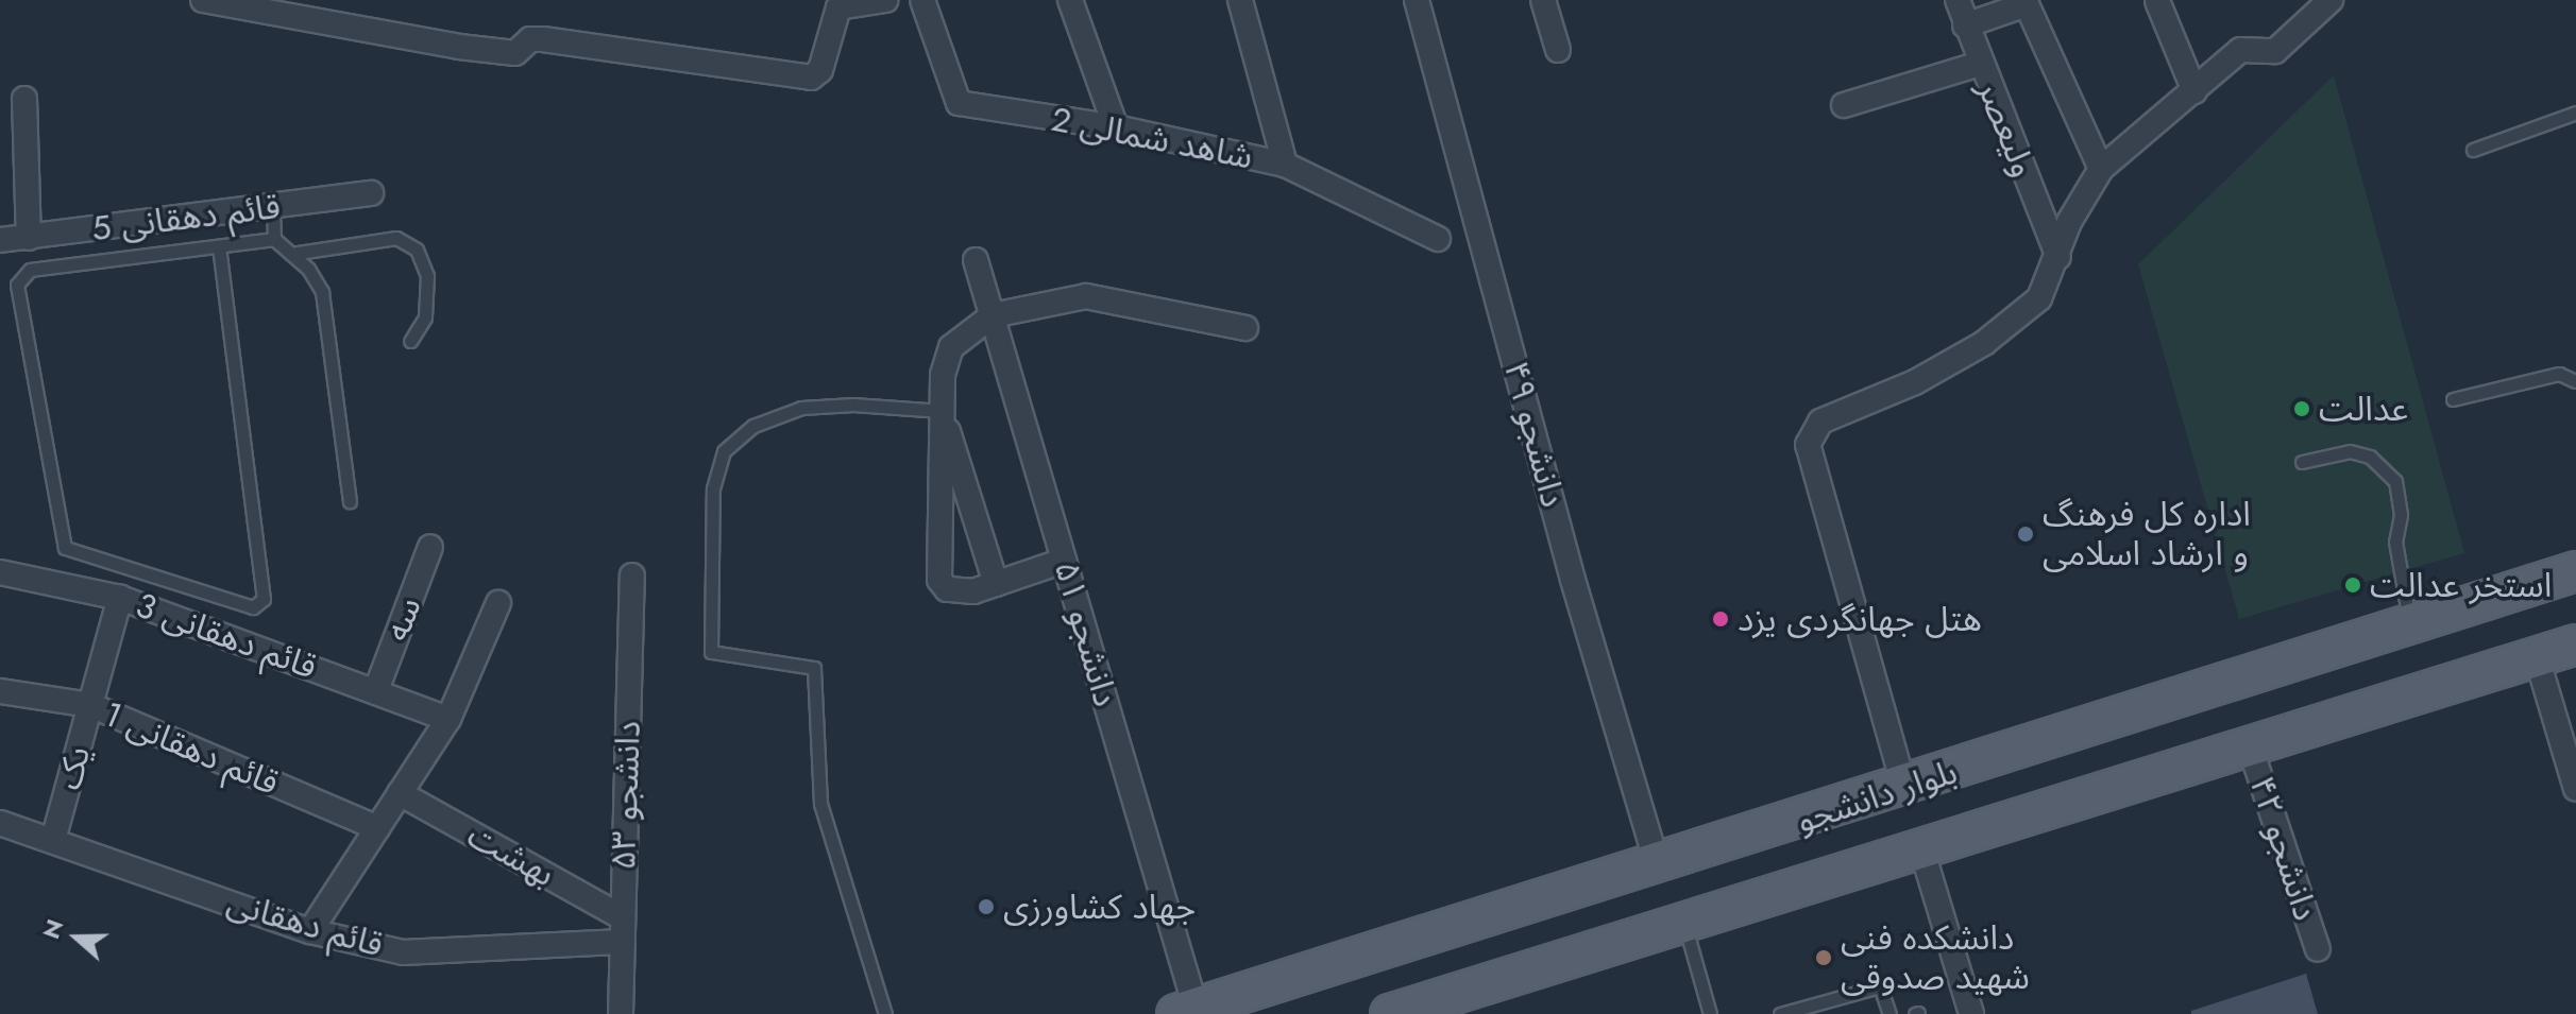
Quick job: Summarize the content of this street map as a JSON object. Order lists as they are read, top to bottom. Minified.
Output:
{"streets":{"main road":["بلوار دانشجو"],"street":["ولیعصر","شاهد شمالی 2","قائم دهقانی 5","دانشجو ۴۹","سه","دانشجو ۵۱","قائم دهقانی 3","قائم دهقانی 1","یک","دانشجو ۵۳","دانشجو ۴۲","بهشت","قائم دهقانی"]},"crossings":[["دانشجو ۴۹","بلوار دانشجو"],["سه","قائم دهقانی 3"],["دانشجو ۵۱","بلوار دانشجو"],["قائم دهقانی 3","یک"],["قائم دهقانی 1","یک"],["یک","قائم دهقانی"],["دانشجو ۵۳","بهشت"],["دانشجو ۵۳","قائم دهقانی"],["بلوار دانشجو","دانشجو ۴۲"]],"places":["عدالت","اداره کل فرهنگ و ارشاد اسلامی","استخر عدالت","هتل جهانگردی یزد","جهاد کشاورزی","دانشکده فنی شهید صدوقی"],"north":"left"}
